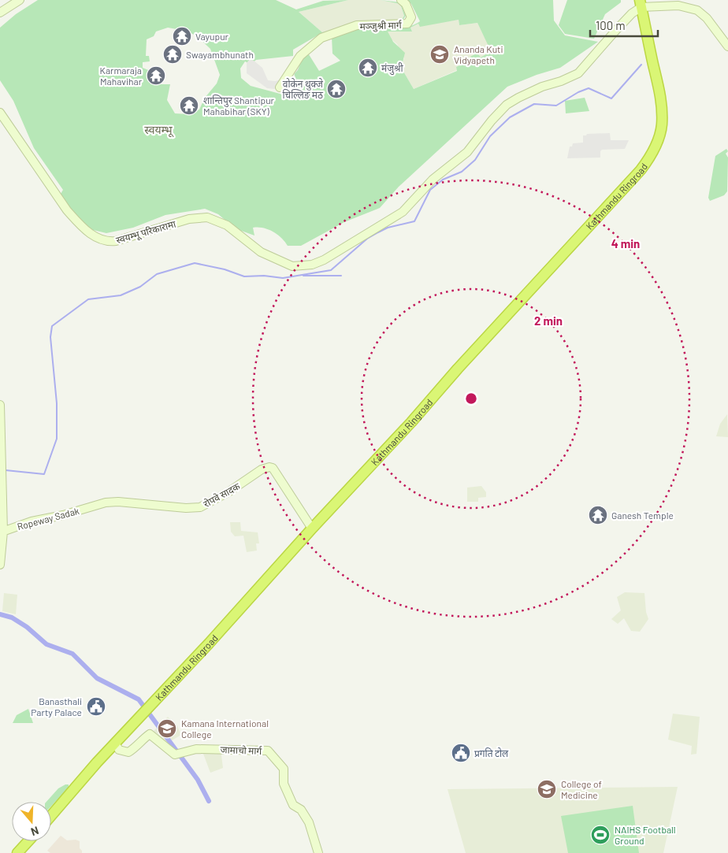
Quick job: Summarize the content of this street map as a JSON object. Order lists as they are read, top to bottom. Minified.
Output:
{"streets":{"highway":["Kathmandu Ringroad"],"main road":["मञ्जुश्री मार्ग","स्वयम्भू परिकारामा","रोपवे सादक","Ropeway Sadak","जामाचो मार्ग"]},"crossings":[["Kathmandu Ringroad","स्वयम्भू परिकारामा"],["Kathmandu Ringroad","रोपवे सादक"],["Kathmandu Ringroad","जामाचो मार्ग"],["रोपवे सादक","Ropeway Sadak"]],"districts":["स्वयम्भू"],"places":{"temple":["Vayupur","Swayambhunath","मंजुश्री","Karmaraja Mahavihar","वोकेन थुक्जे चिल्लिङ मठ","शान्तिपुर Shantipur Mahabihar (SKY)","Ganesh Temple"],"school or university":["Ananda Kuti Vidyapeth","Kamana International College","College of Medicine"],"public building":["Banasthali Party Palace","प्रगति टोल"],"sports":["NAIHS Football Ground"]},"scale_bar":"100 m","north":"bottom","rings":["4 min","2 min"]}
